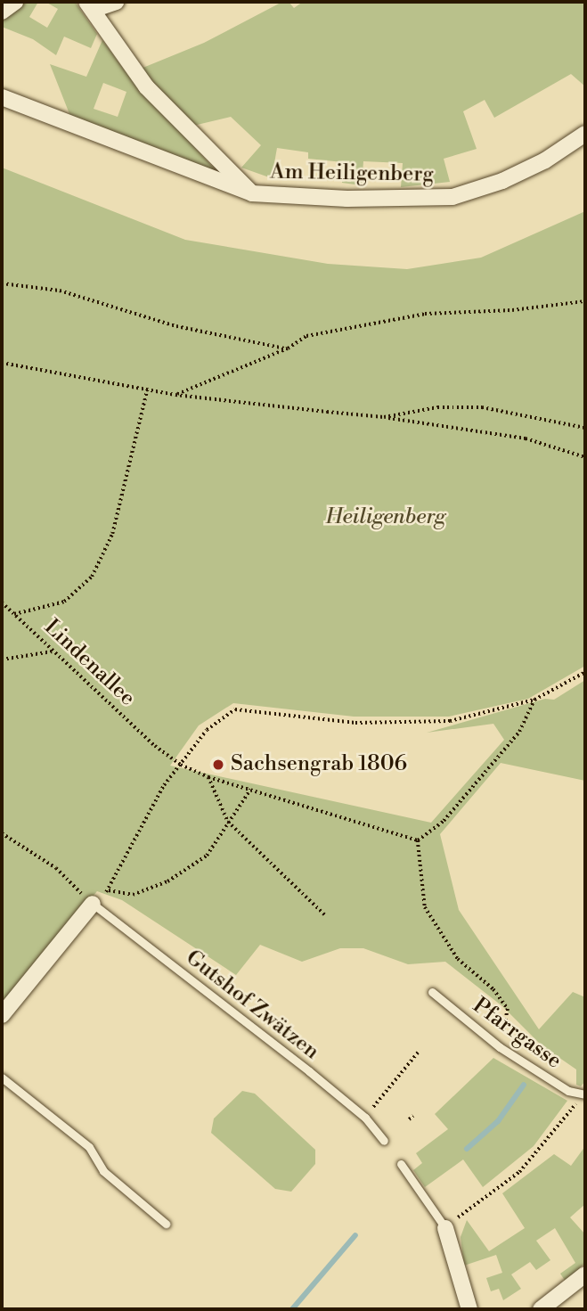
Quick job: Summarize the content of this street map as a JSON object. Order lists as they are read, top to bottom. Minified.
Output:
{"streets":{"street":["Am Heiligenberg"],"lane":["Gutshof Zwätzen","Pfarrgasse"],"path":["Lindenallee"]},"parks":["Heiligenberg"],"places":["Sachsengrab 1806"]}
